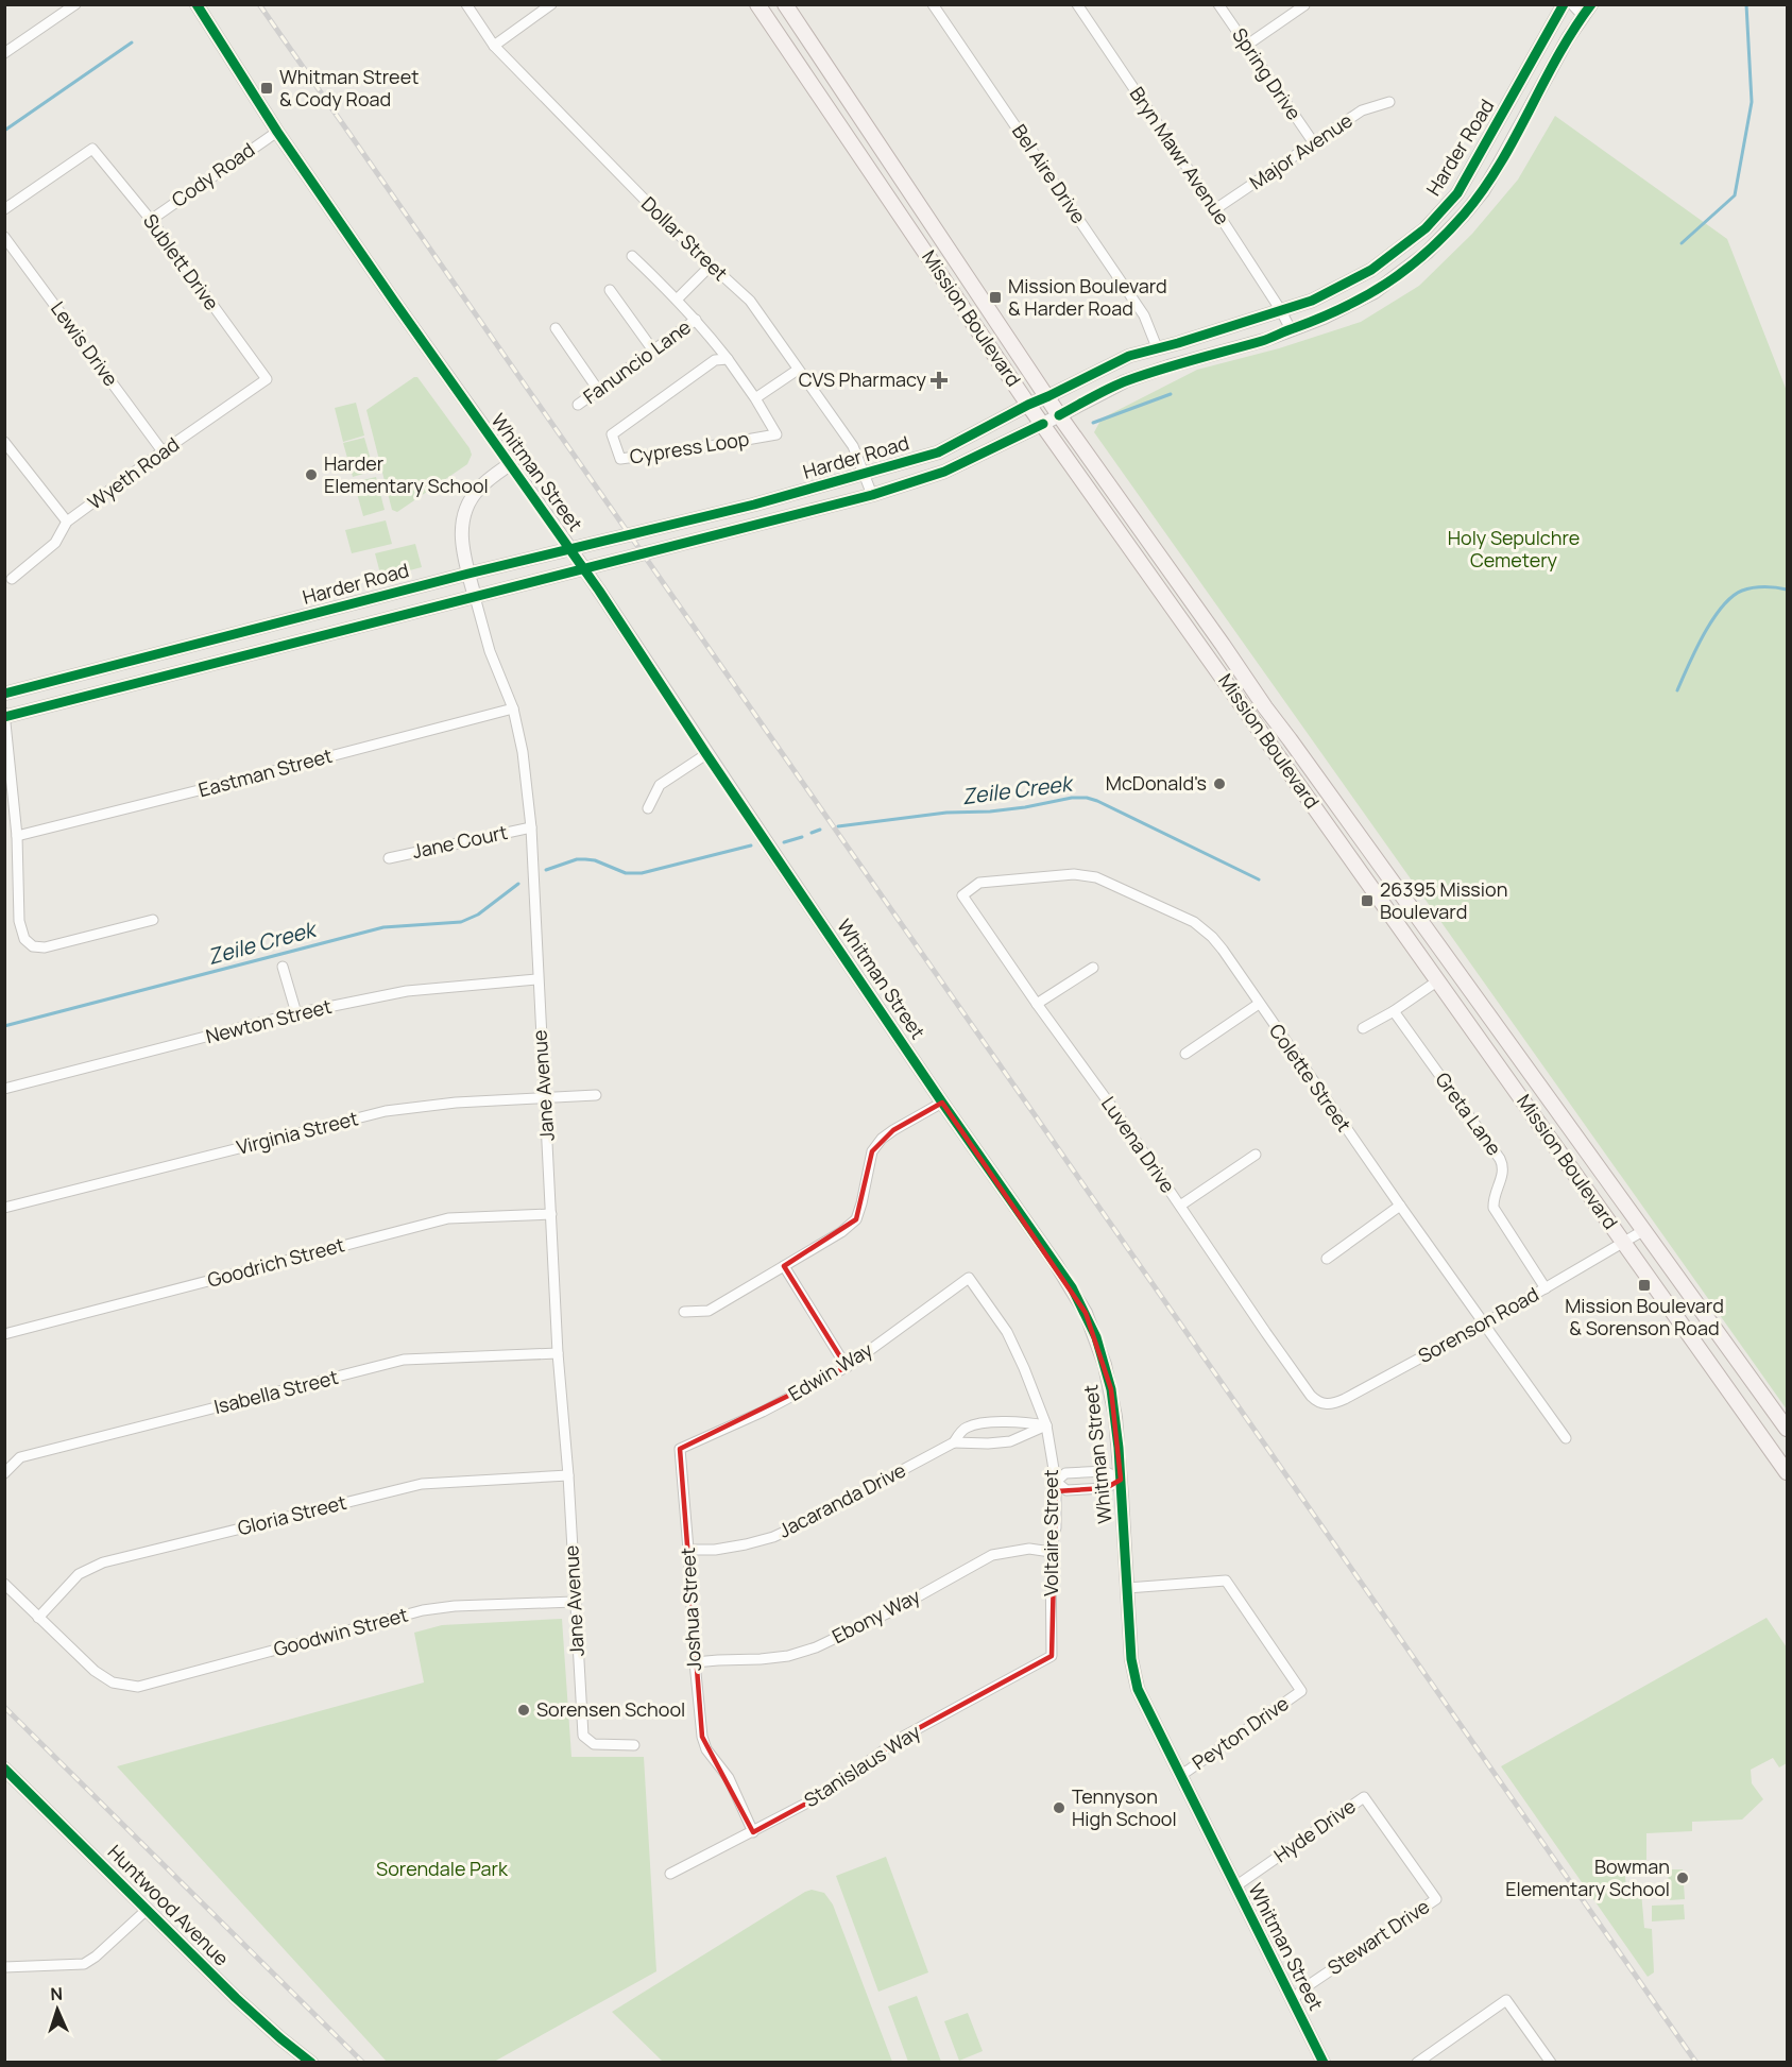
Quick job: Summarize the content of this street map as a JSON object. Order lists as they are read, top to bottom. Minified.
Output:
{"streets":{"main road":["Mission Boulevard"],"street":["Spring Drive","Harder Road","Major Avenue","Bryn Mawr Avenue","Bel Aire Drive","Cody Road","Dollar Street","Sublett Drive","Lewis Drive","Fanuncio Lane","Cypress Loop","Whitman Street","Wyeth Road","Eastman Street","Jane Court","Newton Street","Colette Street","Jane Avenue","Greta Lane","Virginia Street","Luvena Drive","Goodrich Street","Sorenson Road","Edwin Way","Isabella Street","Jacaranda Drive","Gloria Street","Voltaire Street","Joshua Street","Ebony Way","Goodwin Street","Peyton Drive","Stanislaus Way","Hyde Drive","Huntwood Avenue","Stewart Drive"]},"crossings":[["Spring Drive","Major Avenue"],["Harder Road","Bryn Mawr Avenue"],["Harder Road","Bel Aire Drive"],["Harder Road","Dollar Street"],["Harder Road","Mission Boulevard"],["Harder Road","Jane Avenue"],["Major Avenue","Bryn Mawr Avenue"],["Cody Road","Sublett Drive"],["Cody Road","Whitman Street"],["Sublett Drive","Wyeth Road"],["Mission Boulevard","Sorenson Road"],["Lewis Drive","Wyeth Road"],["Whitman Street","Jane Avenue"],["Whitman Street","Peyton Drive"],["Whitman Street","Hyde Drive"],["Whitman Street","Stewart Drive"],["Eastman Street","Jane Avenue"],["Jane Court","Jane Avenue"],["Newton Street","Jane Avenue"],["Colette Street","Luvena Drive"],["Colette Street","Sorenson Road"],["Jane Avenue","Virginia Street"],["Jane Avenue","Goodrich Street"],["Jane Avenue","Isabella Street"],["Jane Avenue","Gloria Street"],["Jane Avenue","Goodwin Street"],["Greta Lane","Sorenson Road"],["Luvena Drive","Sorenson Road"],["Edwin Way","Voltaire Street"],["Edwin Way","Joshua Street"],["Jacaranda Drive","Voltaire Street"],["Jacaranda Drive","Joshua Street"],["Gloria Street","Goodwin Street"],["Voltaire Street","Ebony Way"],["Voltaire Street","Stanislaus Way"],["Joshua Street","Ebony Way"],["Joshua Street","Stanislaus Way"],["Hyde Drive","Stewart Drive"]],"water":["Zeile Creek"],"parks":["Holy Sepulchre Cemetery","Sorendale Park"],"places":{"transit":["Whitman Street & Cody Road","Mission Boulevard & Harder Road","26395 Mission Boulevard","Mission Boulevard & Sorenson Road"],"health":["CVS Pharmacy"],"other":["Harder Elementary School","McDonald's","Sorensen School","Tennyson High School","Bowman Elementary School"]},"north":"top"}
